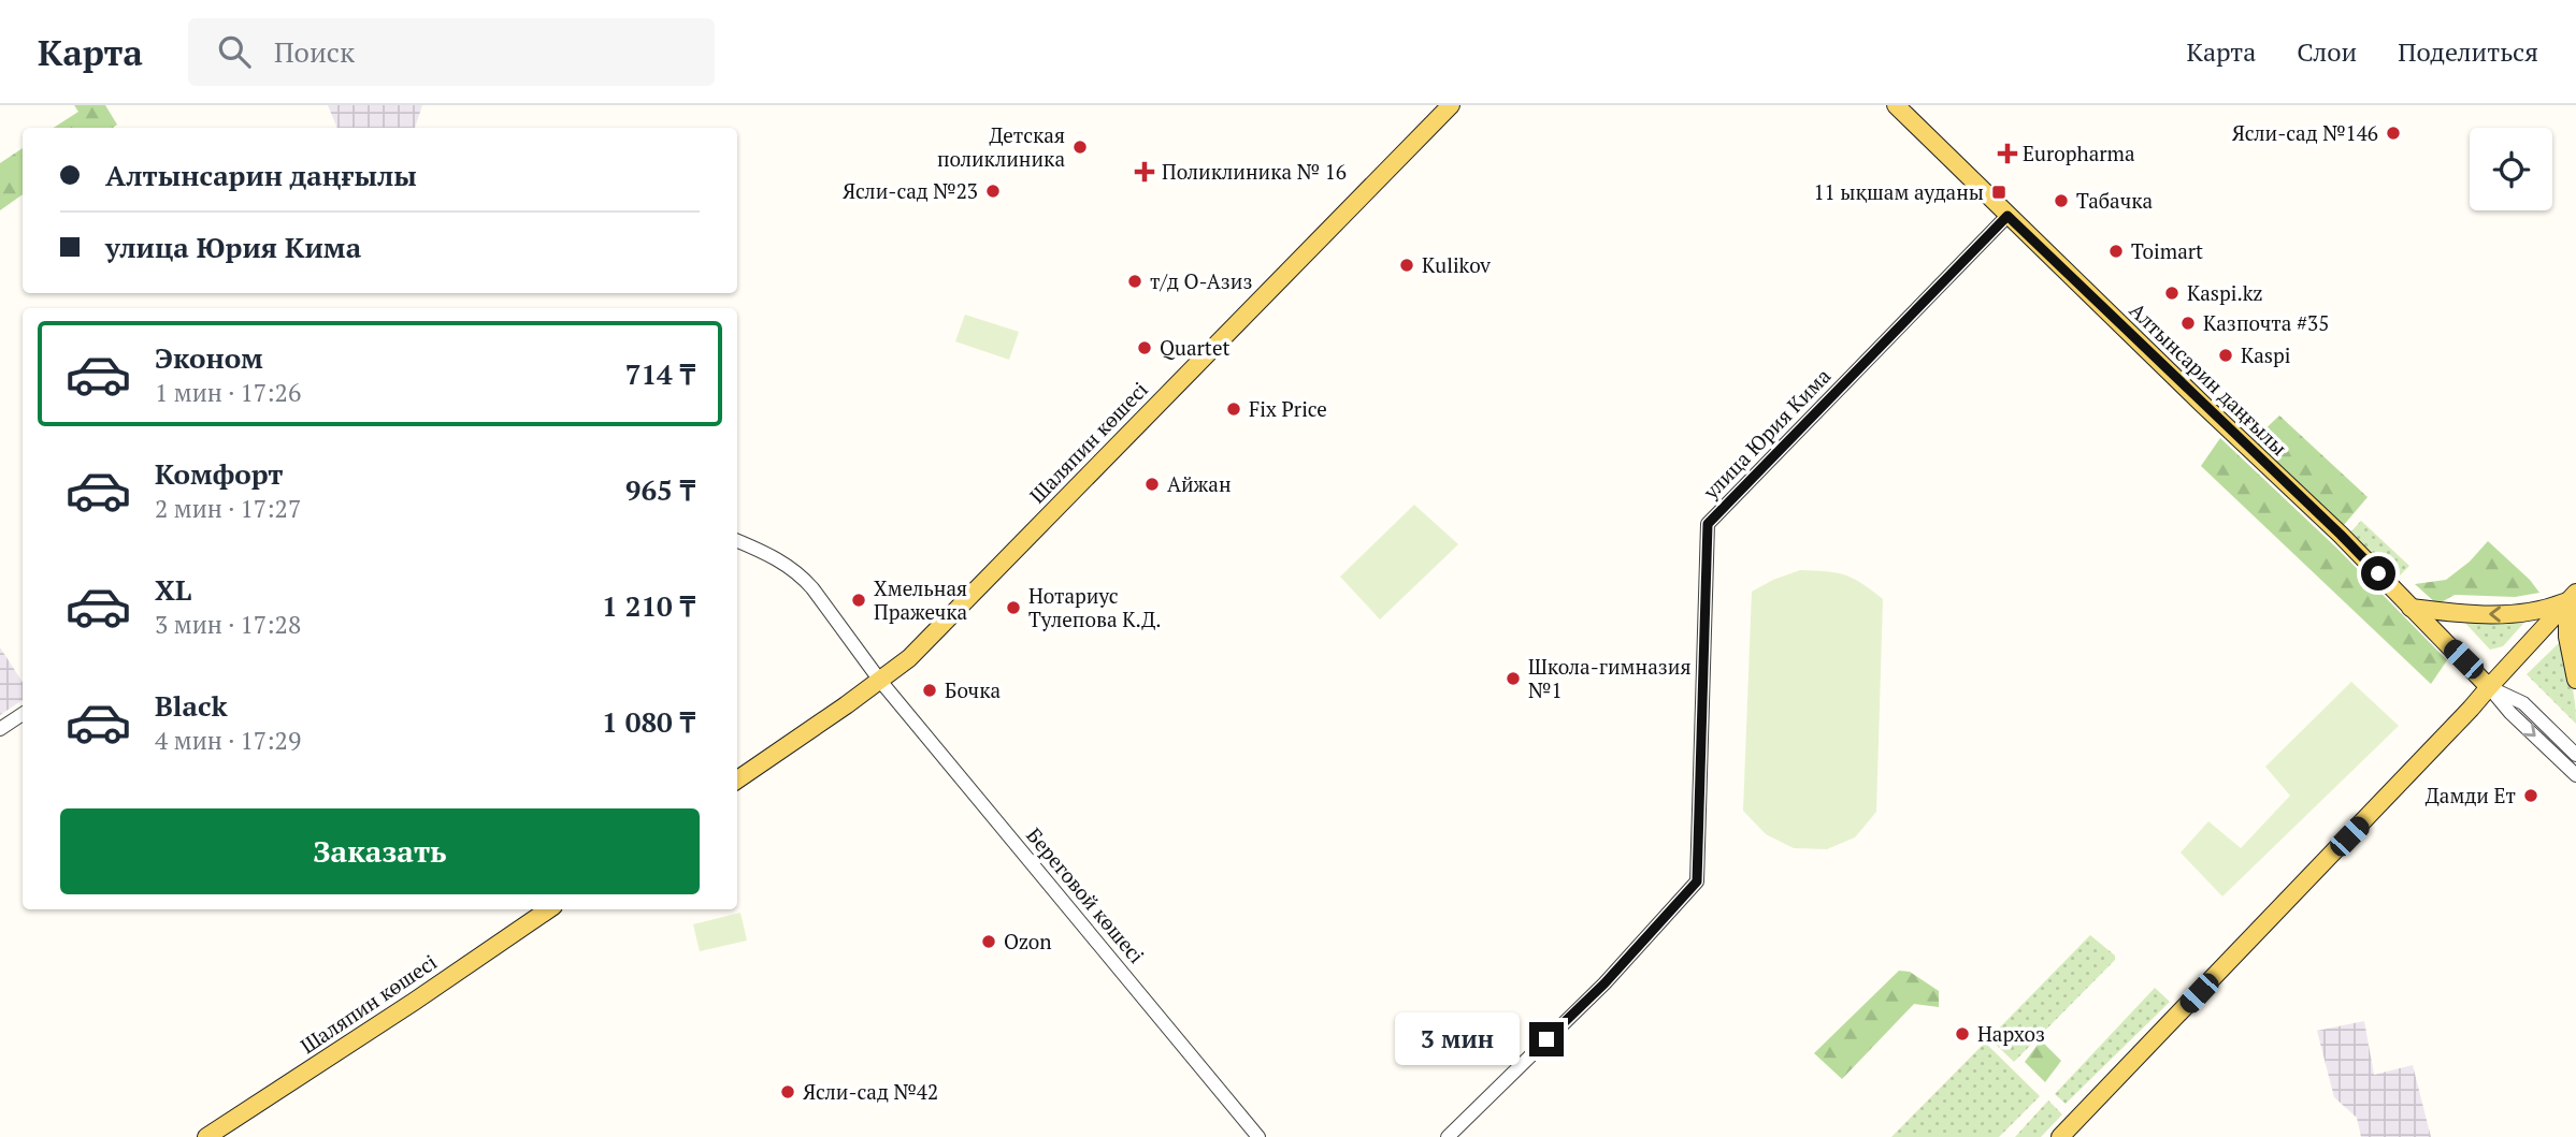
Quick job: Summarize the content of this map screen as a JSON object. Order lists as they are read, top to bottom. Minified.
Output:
{"streets":{"main road":["Алтынсарин даңғылы","Шаляпин көшесі"],"street":["улица Юрия Кима","Береговой көшесі"]},"crossings":[["Алтынсарин даңғылы","улица Юрия Кима"],["Шаляпин көшесі","Береговой көшесі"]],"places":{"other":["Ясли-сад №146","Детская поликлиника","Ясли-сад №23","Табачка","Toimart","Kulikov","т/д О-Азиз","Kaspi.kz","Казпочта #35","Quartet","Kaspi","Fix Price","Айжан","Хмельная Пражечка","Нотариус Тулепова К.Д.","Школа-гимназия №1","Бочка","Дамди Ет","Ozon","Нархоз","Ясли-сад №42"],"health":["Europharma","Поликлиника № 16"],"transit":["11 ықшам ауданы"]},"page":{"header":"Карта","search":"Поиск","nav":["Карта","Слои","Поделиться"],"banner":["Алтынсарин даңғылы","улица Юрия Кима"],"list":[{"name":"Эконом","note":"1 мин · 17:26","value":"714 ₸"},{"name":"Комфорт","note":"2 мин · 17:27","value":"965 ₸"},{"name":"XL","note":"3 мин · 17:28","value":"1 210 ₸"},{"name":"Black","note":"4 мин · 17:29","value":"1 080 ₸"}],"buttons":"Заказать","bubble":"3 мин"}}
